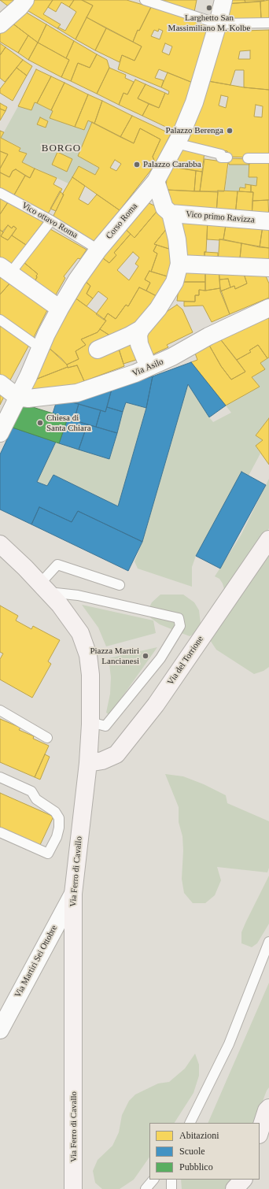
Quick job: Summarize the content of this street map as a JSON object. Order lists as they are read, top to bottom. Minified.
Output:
{"streets":{"street":["Vico primo Ravizza","Corso Roma","Via Asilo","Via del Torrione","Via Ferro di Cavallo","Via Martiri Sei Ottobre"],"lane":["Vico ottavo Roma"]},"crossings":[["Vico ottavo Roma","Corso Roma"],["Corso Roma","Via Asilo"],["Via del Torrione","Via Ferro di Cavallo"],["Via Ferro di Cavallo","Via Martiri Sei Ottobre"]],"districts":["BORGO"],"places":["Larghetto San Massimiliano M. Kolbe","Palazzo Berenga","Palazzo Carabba","Chiesa di Santa Chiara","Piazza Martiri Lancianesi"],"legend":["Abitazioni","Scuole","Pubblico"]}
